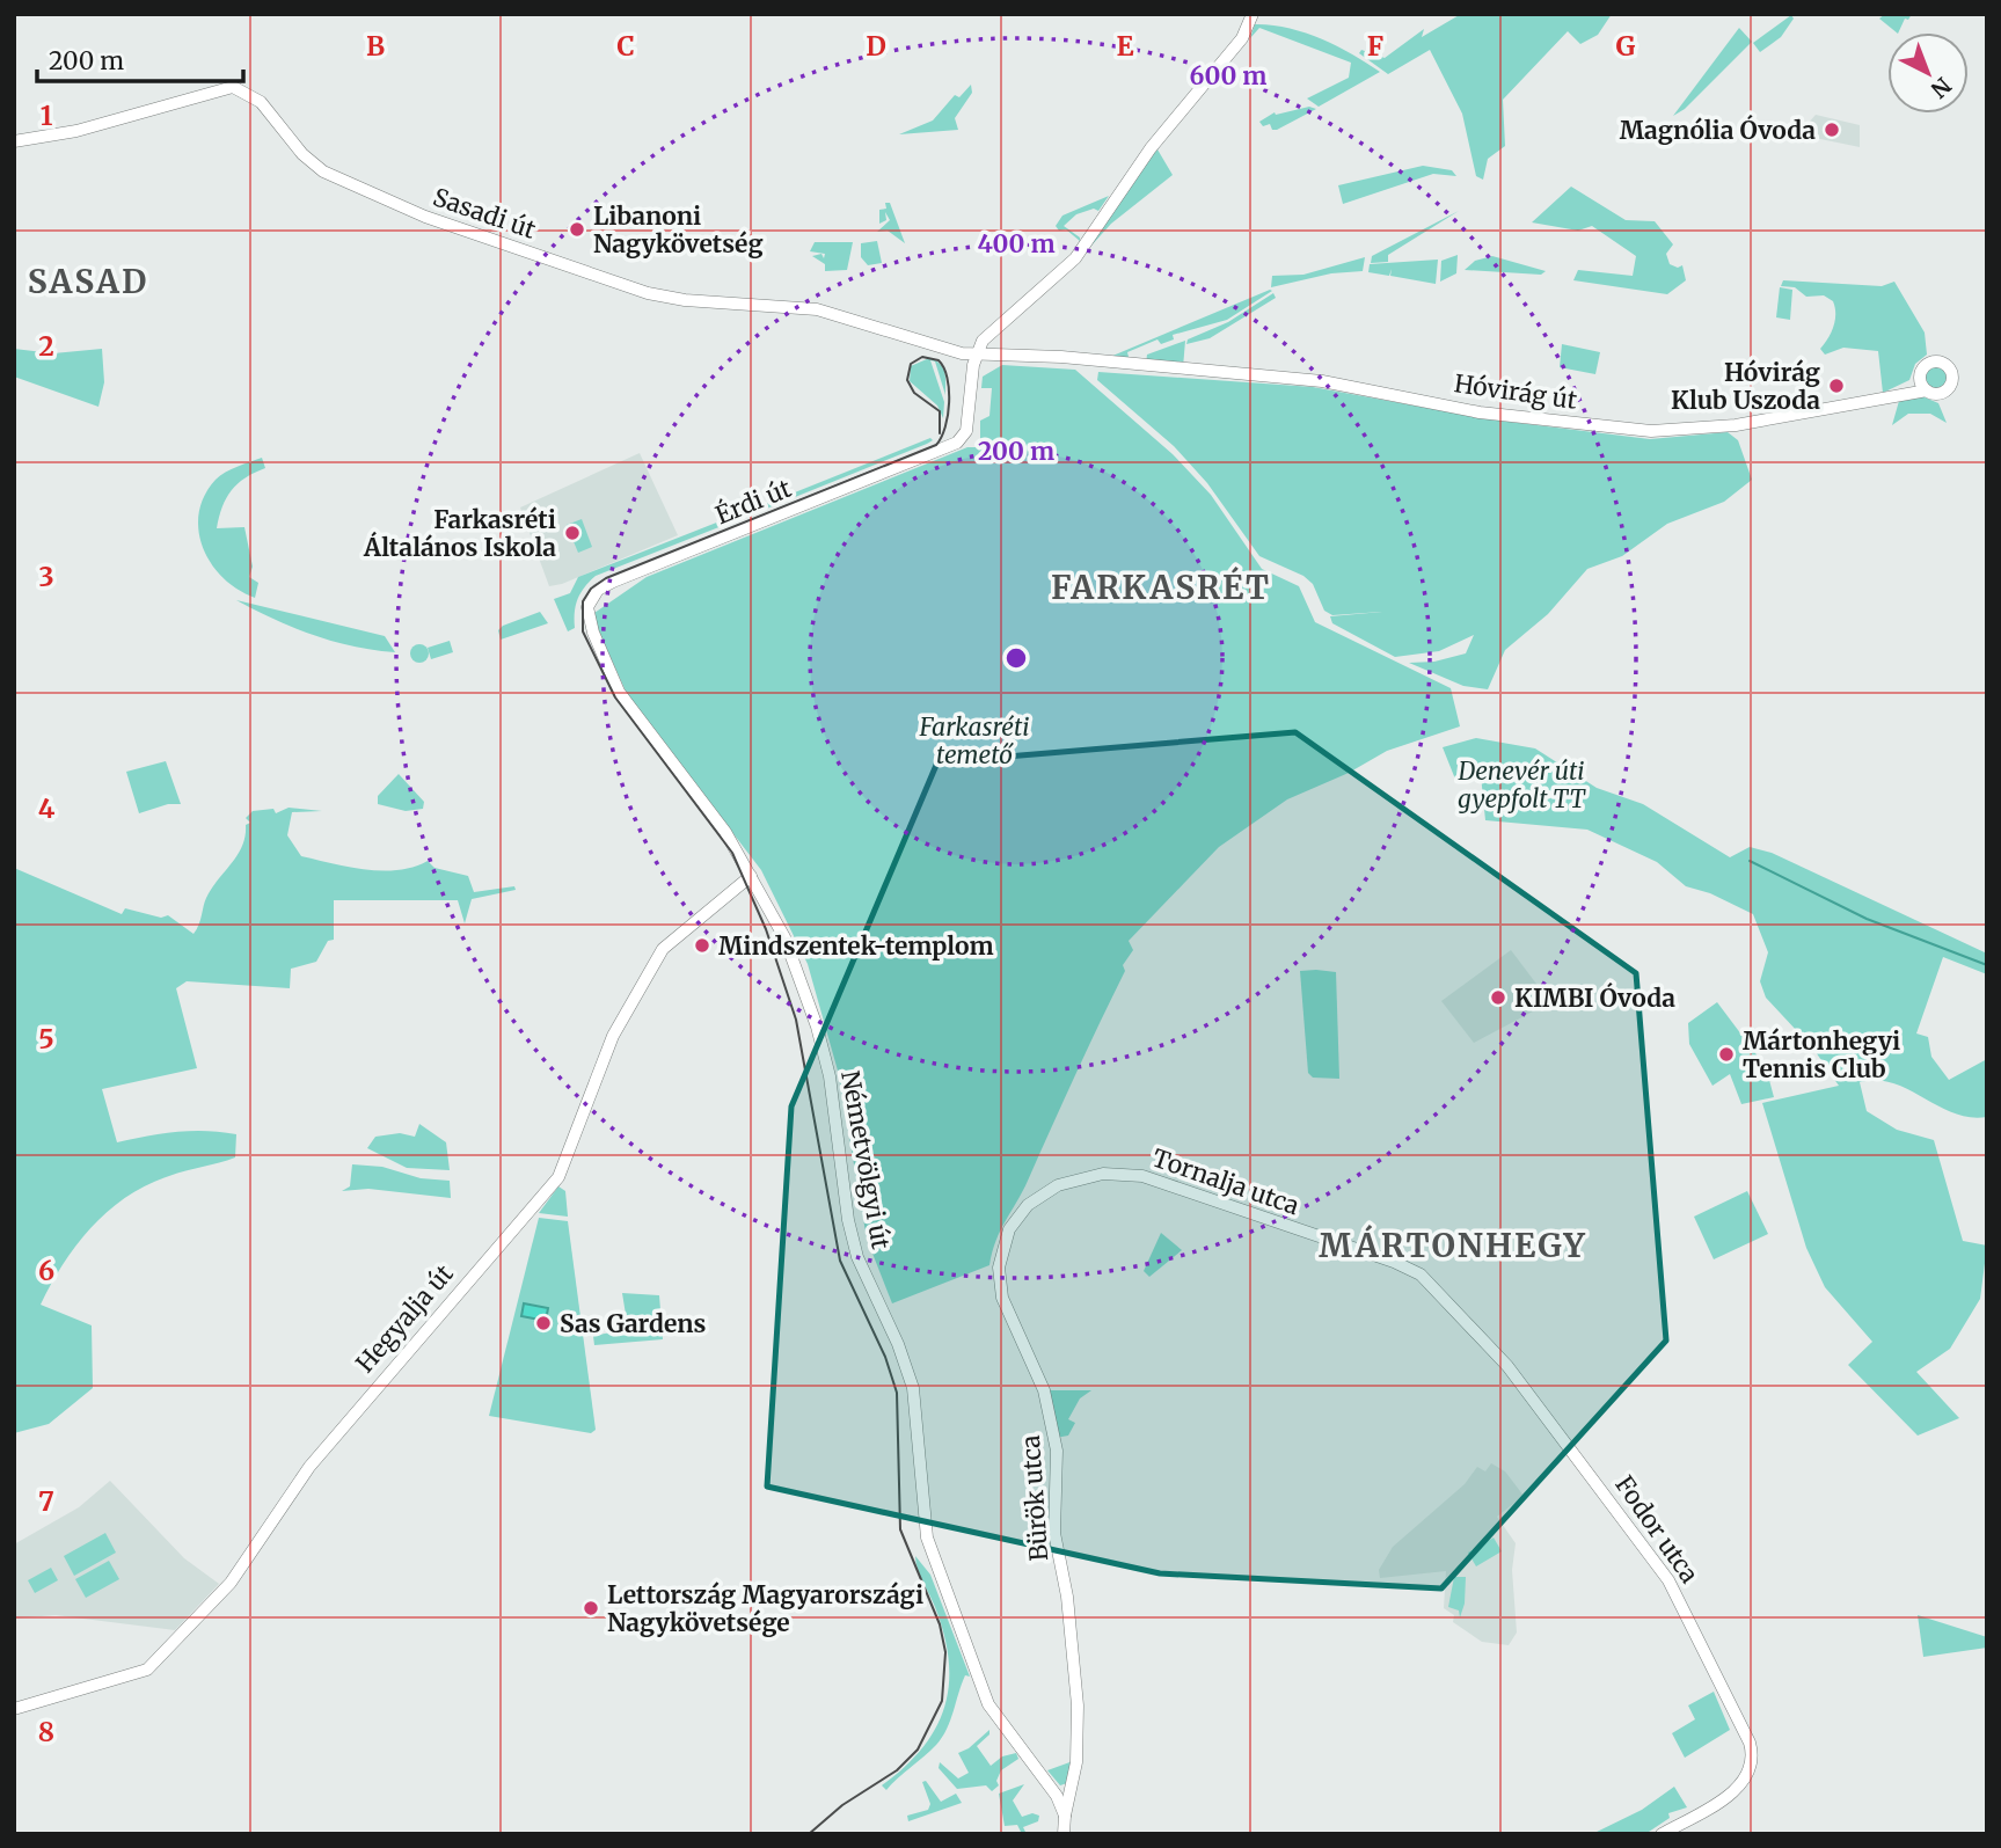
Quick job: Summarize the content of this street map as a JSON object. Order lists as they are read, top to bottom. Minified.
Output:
{"streets":{"street":["Sasadi út","Hóvirág út","Érdi út","Németvölgyi út","Tornalja utca","Hegyalja út","Bürök utca","Fodor utca"]},"crossings":[["Sasadi út","Hóvirág út"],["Sasadi út","Érdi út"],["Érdi út","Németvölgyi út"],["Németvölgyi út","Hegyalja út"],["Németvölgyi út","Bürök utca"],["Tornalja utca","Bürök utca"],["Tornalja utca","Fodor utca"]],"districts":["SASAD","FARKASRÉT","MÁRTONHEGY"],"parks":["Farkasréti temető","Denevér úti gyepfolt TT"],"places":["Magnólia Óvoda","Libanoni Nagykövetség","Hóvirág Klub Uszoda","Farkasréti Általános Iskola","Mindszentek-templom","KIMBI Óvoda","Mártonhegyi Tennis Club","Sas Gardens","Lettország Magyarországi Nagykövetsége"],"scale_bar":"200 m","north":"bottom right","grid":{"columns":["B","C","D","E","F","G"],"rows":["1","2","3","4","5","6","7","8"]},"rings":["600 m","400 m","200 m"]}
